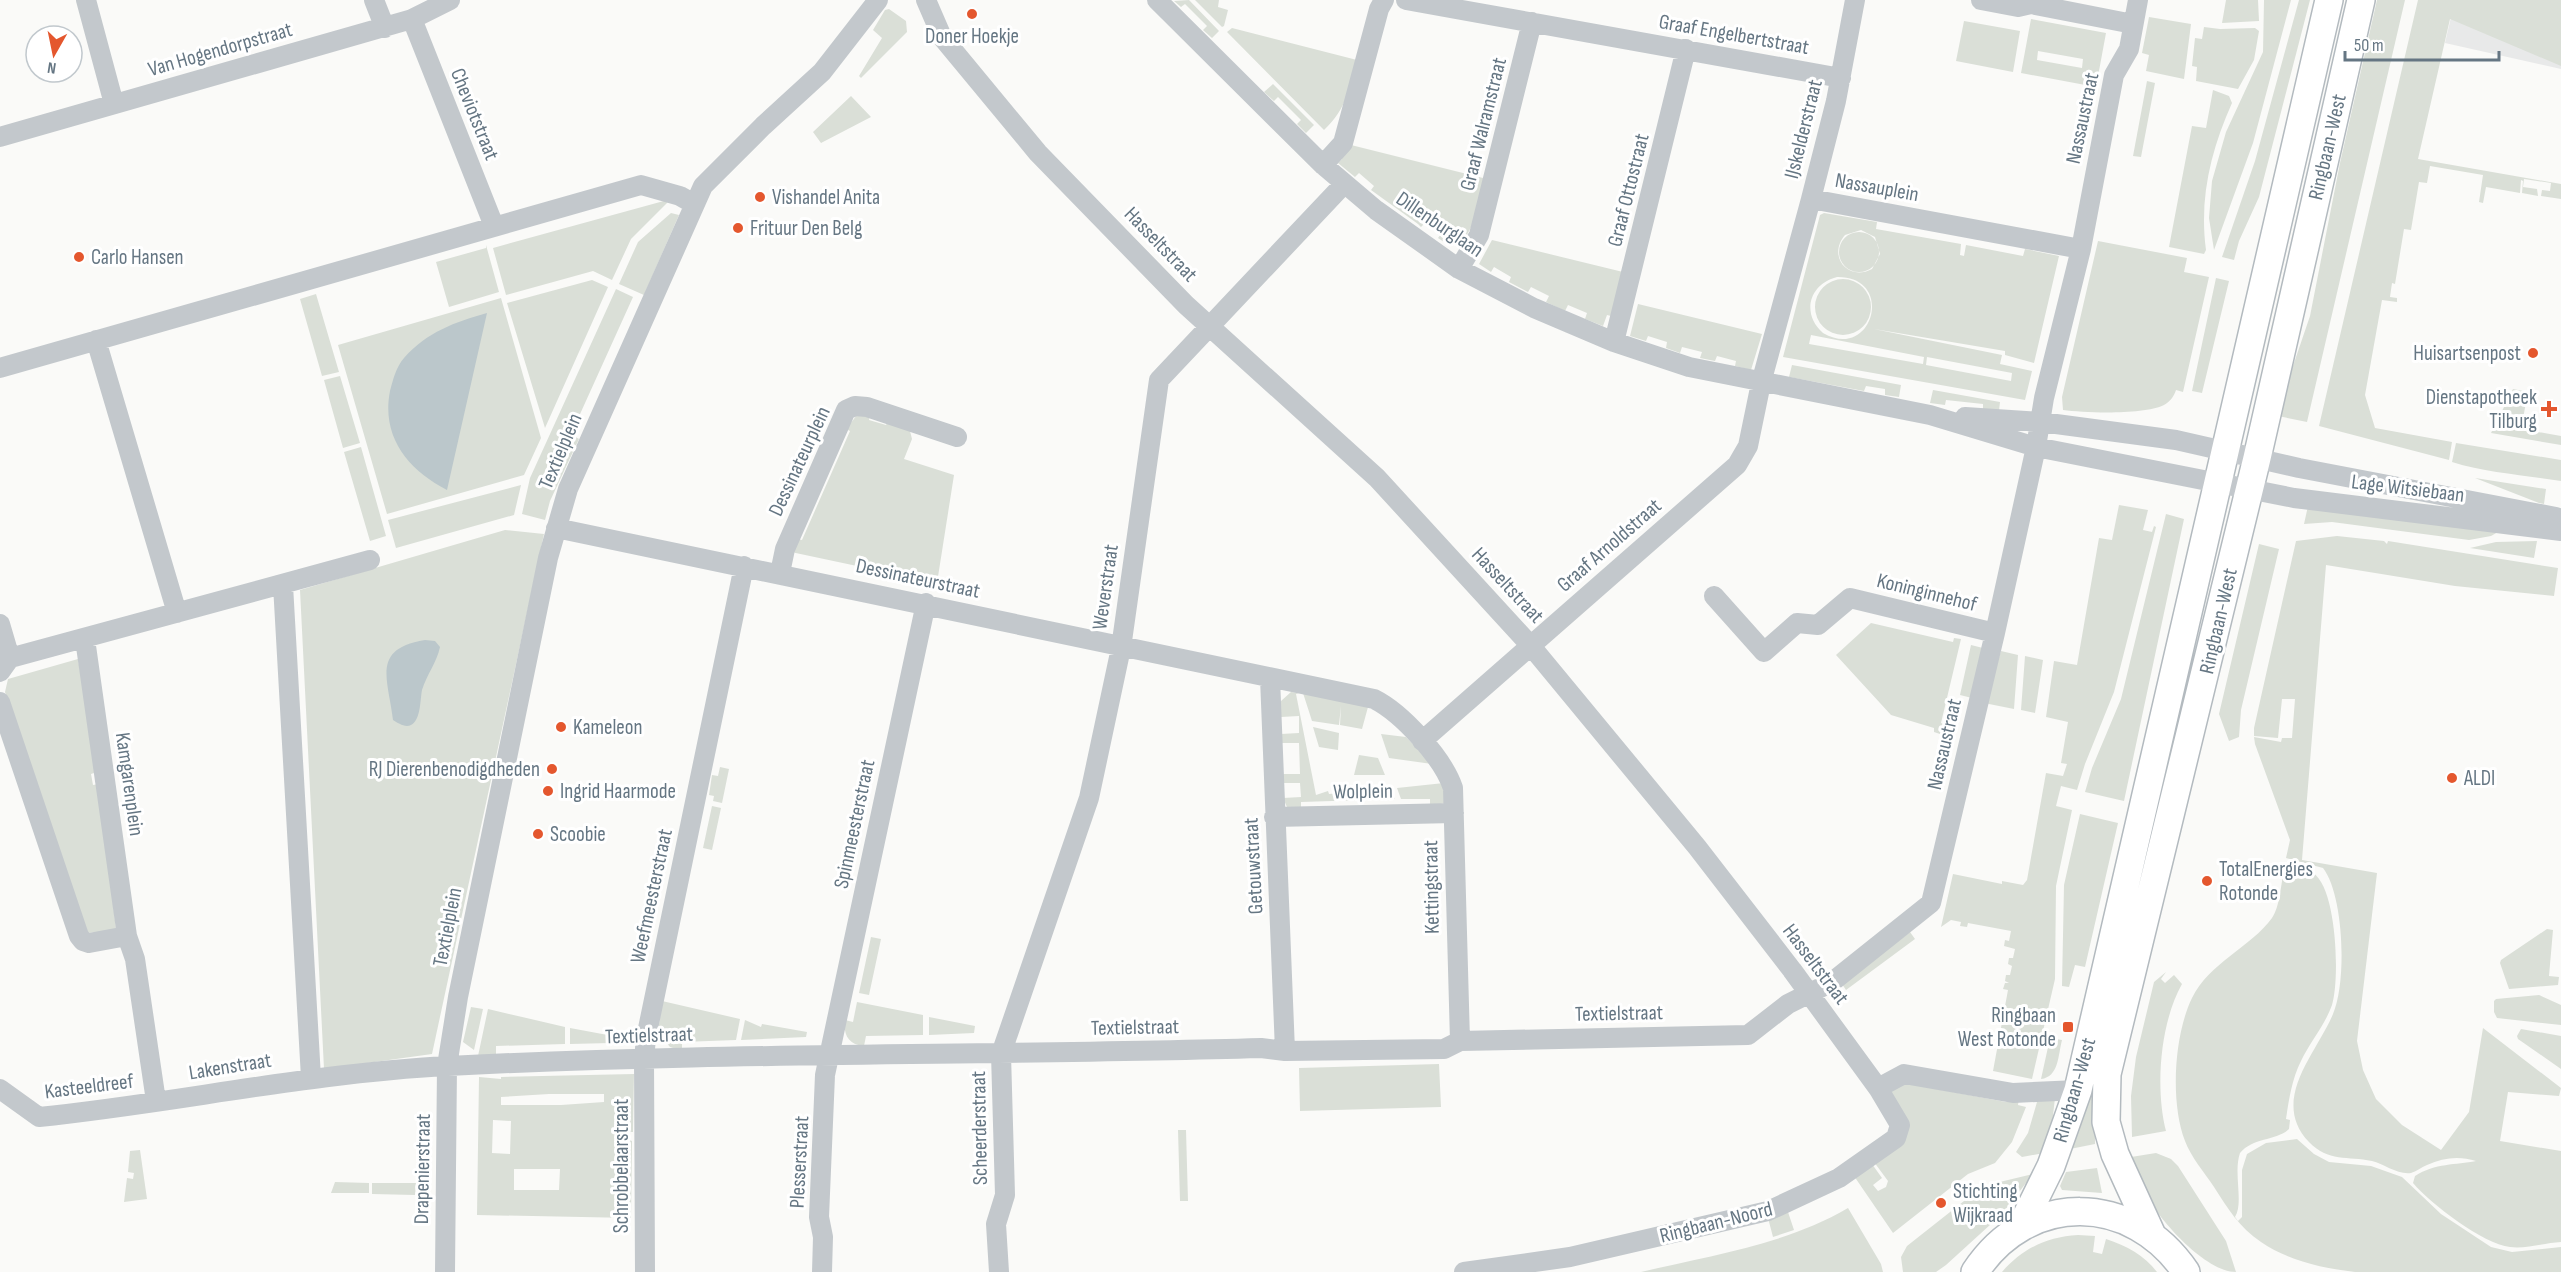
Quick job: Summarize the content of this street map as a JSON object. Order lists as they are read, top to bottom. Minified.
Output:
{"streets":{"main road":["Ringbaan-West"],"street":["Graaf Engelbertstraat","Van Hogendorpstraat","Cheviotstraat","Nassaustraat","Graaf Walramstraat","IJskelderstraat","Nassauplein","Graaf Ottostraat","Dillenburglaan","Hasseltstraat","Textielplein","Dessinateurplein","Lage Witsiebaan","Graaf Arnoldstraat","Dessinateurstraat","Weverstraat","Koninginnehof","Kamgarenplein","Wolplein","Spinmeesterstraat","Getouwstraat","Kettingstraat","Weefmeesterstraat","Textielstraat","Lakenstraat","Kasteeldreef","Scheerderstraat","Plesserstraat","Schrobbelaarstraat","Drapenierstraat","Ringbaan-Noord"]},"crossings":[["Graaf Engelbertstraat","Graaf Walramstraat"],["Graaf Engelbertstraat","IJskelderstraat"],["Graaf Engelbertstraat","Graaf Ottostraat"],["Van Hogendorpstraat","Cheviotstraat"],["Nassaustraat","Nassauplein"],["Nassaustraat","Hasseltstraat"],["Nassaustraat","Koninginnehof"],["Nassaustraat","Textielstraat"],["Graaf Walramstraat","Dillenburglaan"],["IJskelderstraat","Nassauplein"],["Ringbaan-West","Lage Witsiebaan"],["Nassauplein","Dillenburglaan"],["Nassauplein","Graaf Arnoldstraat"],["Graaf Ottostraat","Dillenburglaan"],["Dillenburglaan","Graaf Arnoldstraat"],["Dillenburglaan","Weverstraat"],["Hasseltstraat","Graaf Arnoldstraat"],["Hasseltstraat","Weverstraat"],["Hasseltstraat","Textielstraat"],["Hasseltstraat","Ringbaan-Noord"],["Textielplein","Dessinateurstraat"],["Textielplein","Textielstraat"],["Textielplein","Drapenierstraat"],["Dessinateurplein","Dessinateurstraat"],["Graaf Arnoldstraat","Kettingstraat"],["Dessinateurstraat","Weverstraat"],["Dessinateurstraat","Spinmeesterstraat"],["Dessinateurstraat","Getouwstraat"],["Dessinateurstraat","Weefmeesterstraat"],["Weverstraat","Textielstraat"],["Weverstraat","Scheerderstraat"],["Kamgarenplein","Lakenstraat"],["Kamgarenplein","Kasteeldreef"],["Wolplein","Getouwstraat"],["Wolplein","Kettingstraat"],["Spinmeesterstraat","Textielstraat"],["Spinmeesterstraat","Plesserstraat"],["Getouwstraat","Textielstraat"],["Kettingstraat","Textielstraat"],["Weefmeesterstraat","Textielstraat"],["Weefmeesterstraat","Schrobbelaarstraat"],["Textielstraat","Scheerderstraat"],["Textielstraat","Plesserstraat"],["Textielstraat","Schrobbelaarstraat"],["Textielstraat","Drapenierstraat"],["Lakenstraat","Kasteeldreef"]],"places":{"other":["Doner Hoekje","Vishandel Anita","Frituur Den Belg","Carlo Hansen","Huisartsenpost","Kameleon","RJ Dierenbenodigdheden","ALDI","Ingrid Haarmode","Scoobie","TotalEnergies Rotonde","Stichting Wijkraad"],"health":["Dienstapotheek Tilburg"],"transit":["Ringbaan West Rotonde"]},"scale_bar":"50 m","north":"bottom"}
